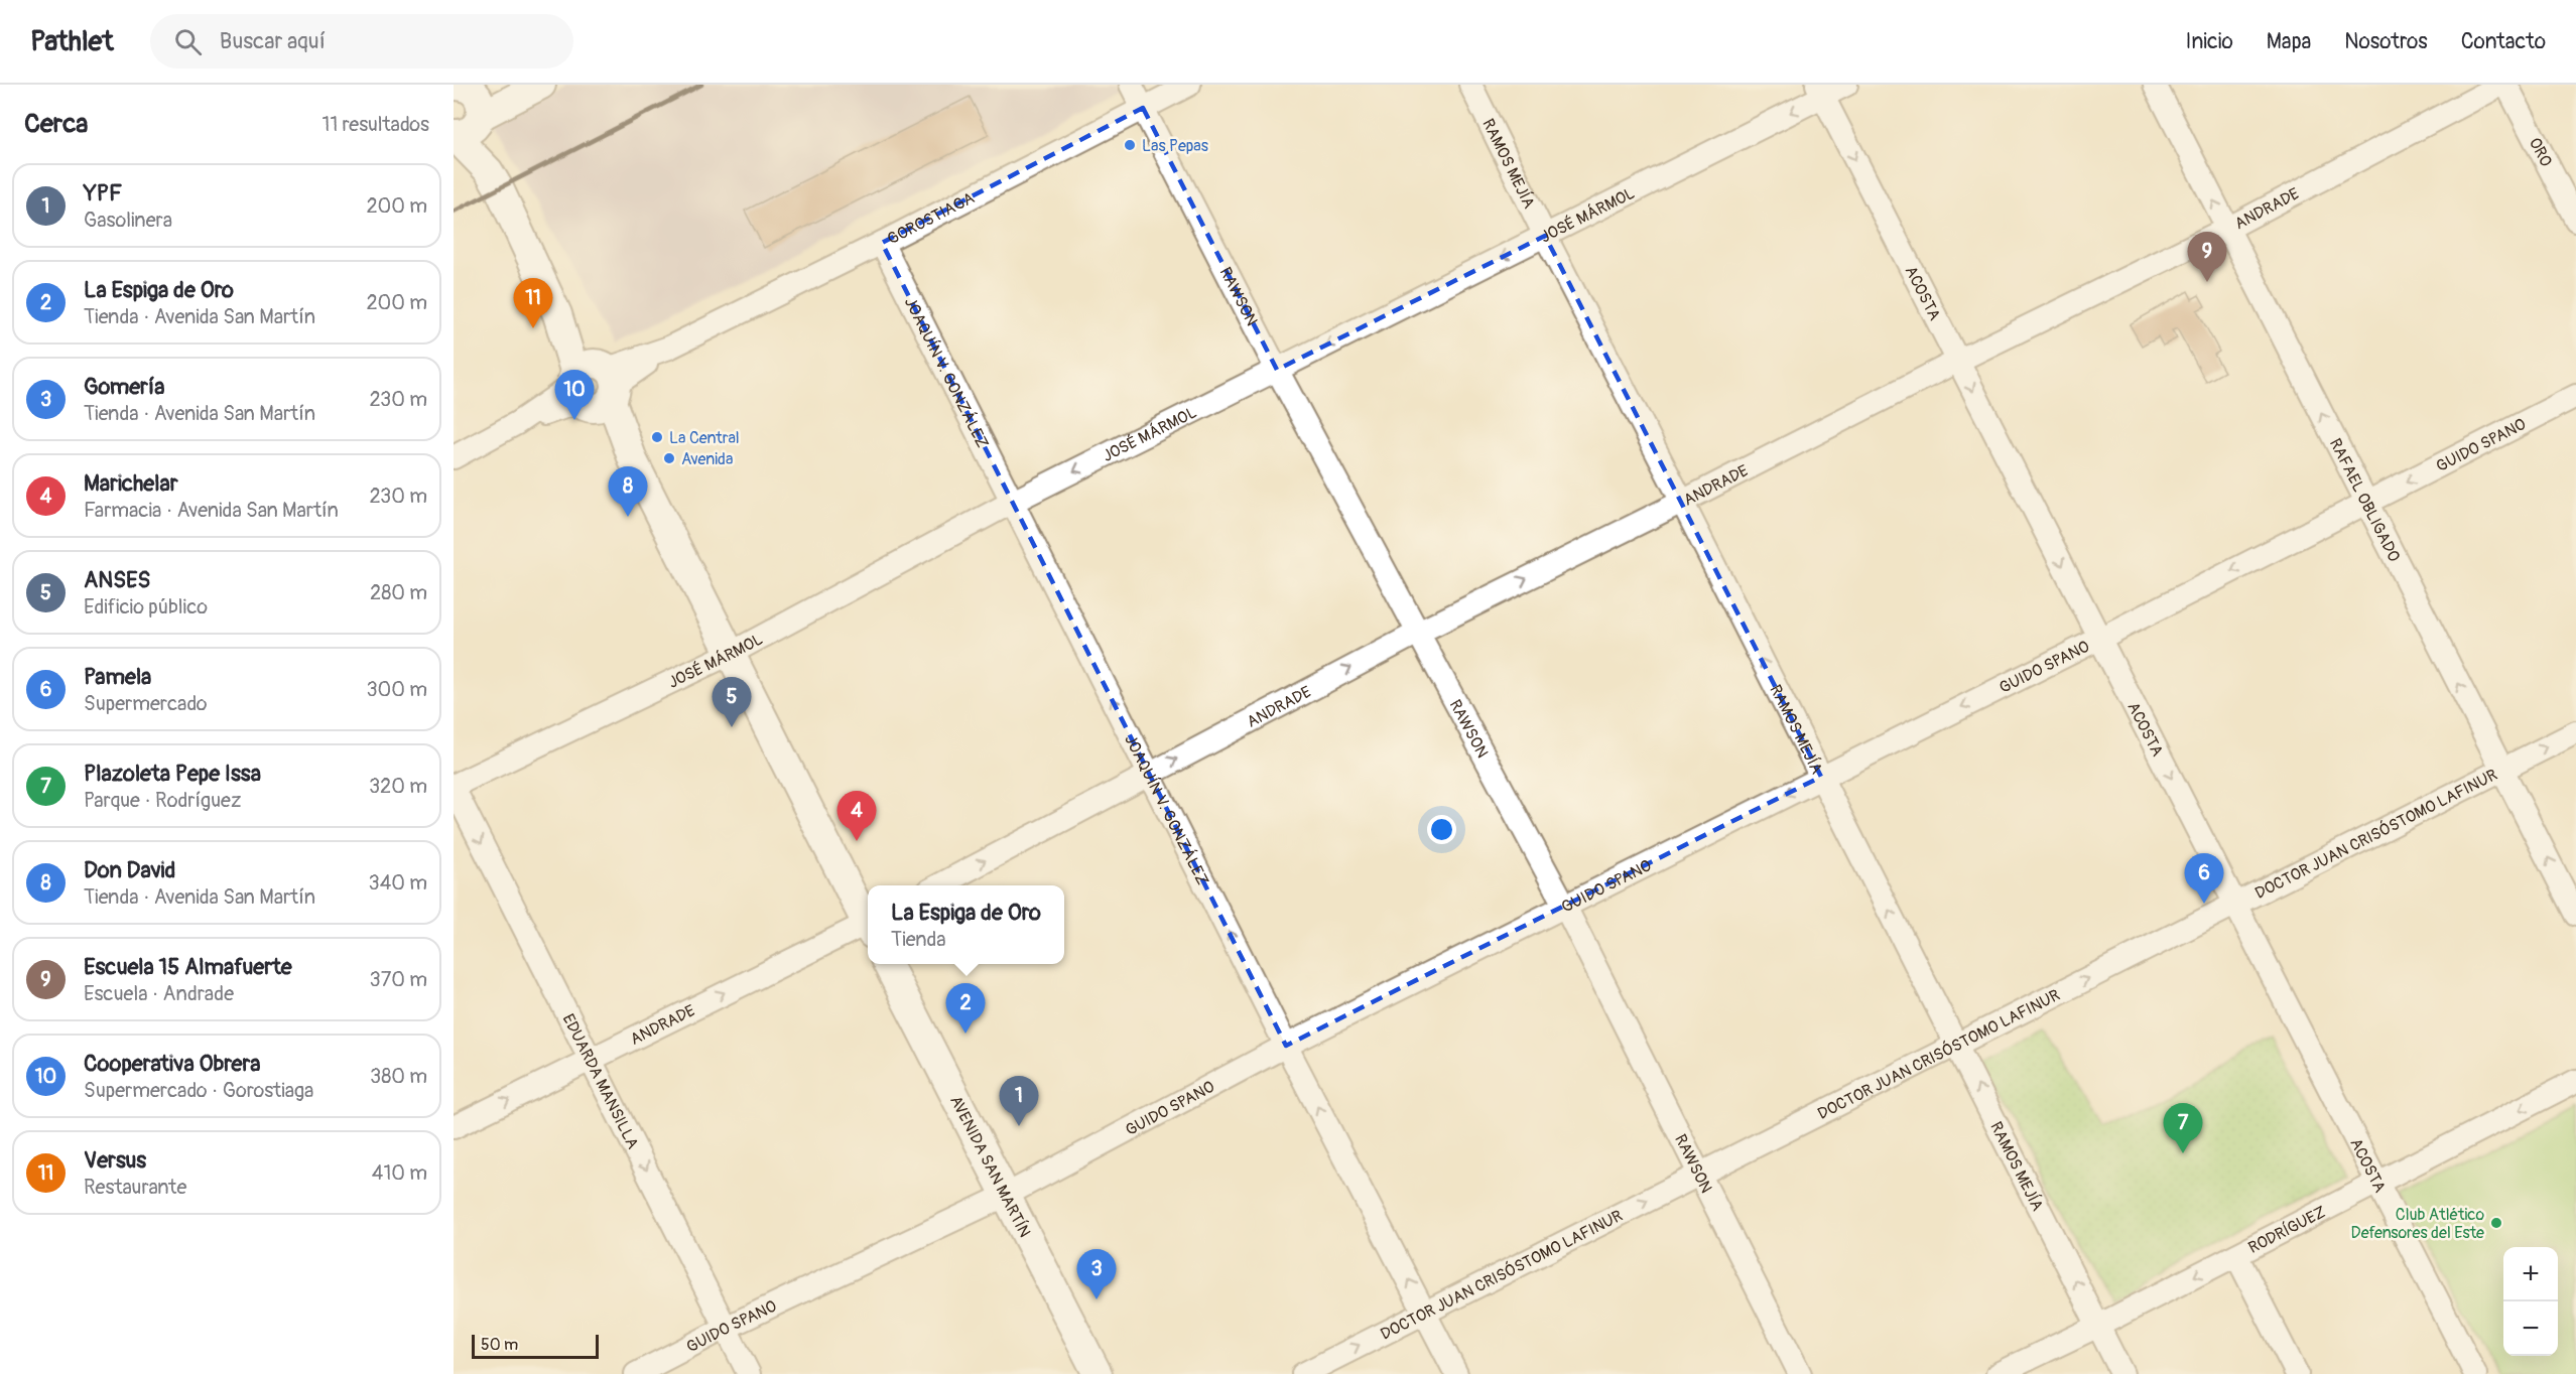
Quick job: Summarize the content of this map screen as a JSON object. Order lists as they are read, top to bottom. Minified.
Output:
{"streets":{"main road":["AVENIDA SAN MARTÍN"],"street":["ORO","RAMOS MEJÍA","ANDRADE","JOSÉ MÁRMOL","GOROSTIAGA","ACOSTA","RAWSON","JOAQUÍN V. GONZÁLEZ","GUIDO SPANO","RAFAEL OBLIGADO","DOCTOR JUAN CRISÓSTOMO LAFINUR","EDUARDA MANSILLA","RODRÍGUEZ"]},"crossings":[["RAMOS MEJÍA","ANDRADE"],["RAMOS MEJÍA","JOSÉ MÁRMOL"],["RAMOS MEJÍA","GUIDO SPANO"],["RAMOS MEJÍA","DOCTOR JUAN CRISÓSTOMO LAFINUR"],["RAMOS MEJÍA","RODRÍGUEZ"],["ANDRADE","ACOSTA"],["ANDRADE","RAWSON"],["ANDRADE","JOAQUÍN V. GONZÁLEZ"],["ANDRADE","RAFAEL OBLIGADO"],["ANDRADE","EDUARDA MANSILLA"],["JOSÉ MÁRMOL","ACOSTA"],["JOSÉ MÁRMOL","RAWSON"],["JOSÉ MÁRMOL","JOAQUÍN V. GONZÁLEZ"],["JOSÉ MÁRMOL","EDUARDA MANSILLA"],["GOROSTIAGA","RAWSON"],["GOROSTIAGA","JOAQUÍN V. GONZÁLEZ"],["ACOSTA","GUIDO SPANO"],["ACOSTA","DOCTOR JUAN CRISÓSTOMO LAFINUR"],["ACOSTA","RODRÍGUEZ"],["RAWSON","GUIDO SPANO"],["RAWSON","DOCTOR JUAN CRISÓSTOMO LAFINUR"],["JOAQUÍN V. GONZÁLEZ","GUIDO SPANO"],["JOAQUÍN V. GONZÁLEZ","DOCTOR JUAN CRISÓSTOMO LAFINUR"],["GUIDO SPANO","RAFAEL OBLIGADO"],["GUIDO SPANO","EDUARDA MANSILLA"],["GUIDO SPANO","AVENIDA SAN MARTÍN"],["RAFAEL OBLIGADO","DOCTOR JUAN CRISÓSTOMO LAFINUR"]],"one_way":["RAMOS MEJÍA","ANDRADE","JOSÉ MÁRMOL","ACOSTA","JOAQUÍN V. GONZÁLEZ","GUIDO SPANO","RAFAEL OBLIGADO","DOCTOR JUAN CRISÓSTOMO LAFINUR","EDUARDA MANSILLA","RODRÍGUEZ"],"places":["Las Pepas","La Central","Avenida","Club Atlético Defensores del Este"],"scale_bar":"50 m","page":{"header":"Pathlet","search":"Buscar aquí","nav":["Inicio","Mapa","Nosotros","Contacto"],"heading":["Cerca","11 resultados"],"list":[{"mark":"1","name":"YPF","note":"Gasolinera","value":"200 m"},{"mark":"2","name":"La Espiga de Oro","note":"Tienda · Avenida San Martín","value":"200 m"},{"mark":"3","name":"Gomería","note":"Tienda · Avenida San Martín","value":"230 m"},{"mark":"4","name":"Marichelar","note":"Farmacia · Avenida San Martín","value":"230 m"},{"mark":"5","name":"ANSES","note":"Edificio público","value":"280 m"},{"mark":"6","name":"Pamela","note":"Supermercado","value":"300 m"},{"mark":"7","name":"Plazoleta Pepe Issa","note":"Parque · Rodríguez","value":"320 m"},{"mark":"8","name":"Don David","note":"Tienda · Avenida San Martín","value":"340 m"},{"mark":"9","name":"Escuela 15 Almafuerte","note":"Escuela · Andrade","value":"370 m"},{"mark":"10","name":"Cooperativa Obrera","note":"Supermercado · Gorostiaga","value":"380 m"},{"mark":"11","name":"Versus","note":"Restaurante","value":"410 m"}],"pins":["9","11","10","8","5","4","6","2","1","7","3"],"popup":["La Espiga de Oro","Tienda"],"map_buttons":["+","−"],"scale":"50 m"}}
